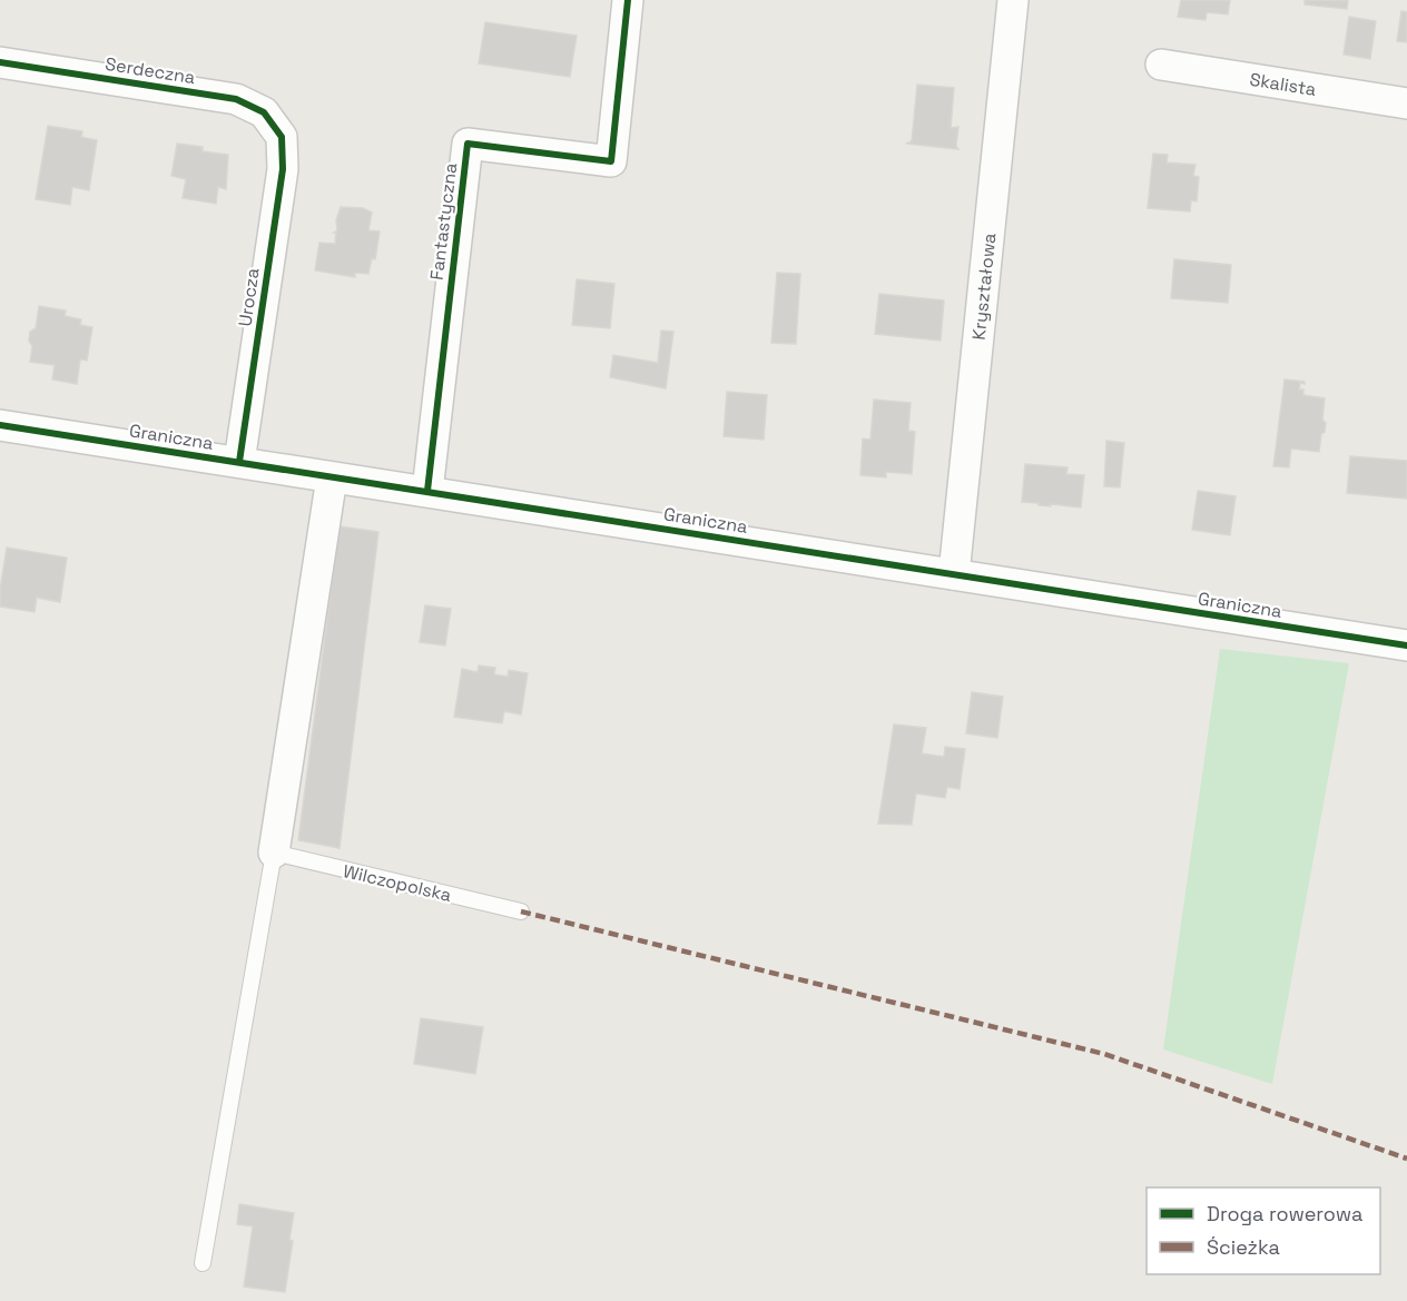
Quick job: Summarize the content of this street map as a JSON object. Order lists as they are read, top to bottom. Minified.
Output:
{"streets":{"street":["Serdeczna","Skalista","Fantastyczna","Kryształowa","Urocza","Graniczna"],"lane":["Wilczopolska"]},"crossings":[["Serdeczna","Urocza"],["Fantastyczna","Graniczna"],["Kryształowa","Graniczna"],["Urocza","Graniczna"]],"legend":["Droga rowerowa","Ścieżka"]}
